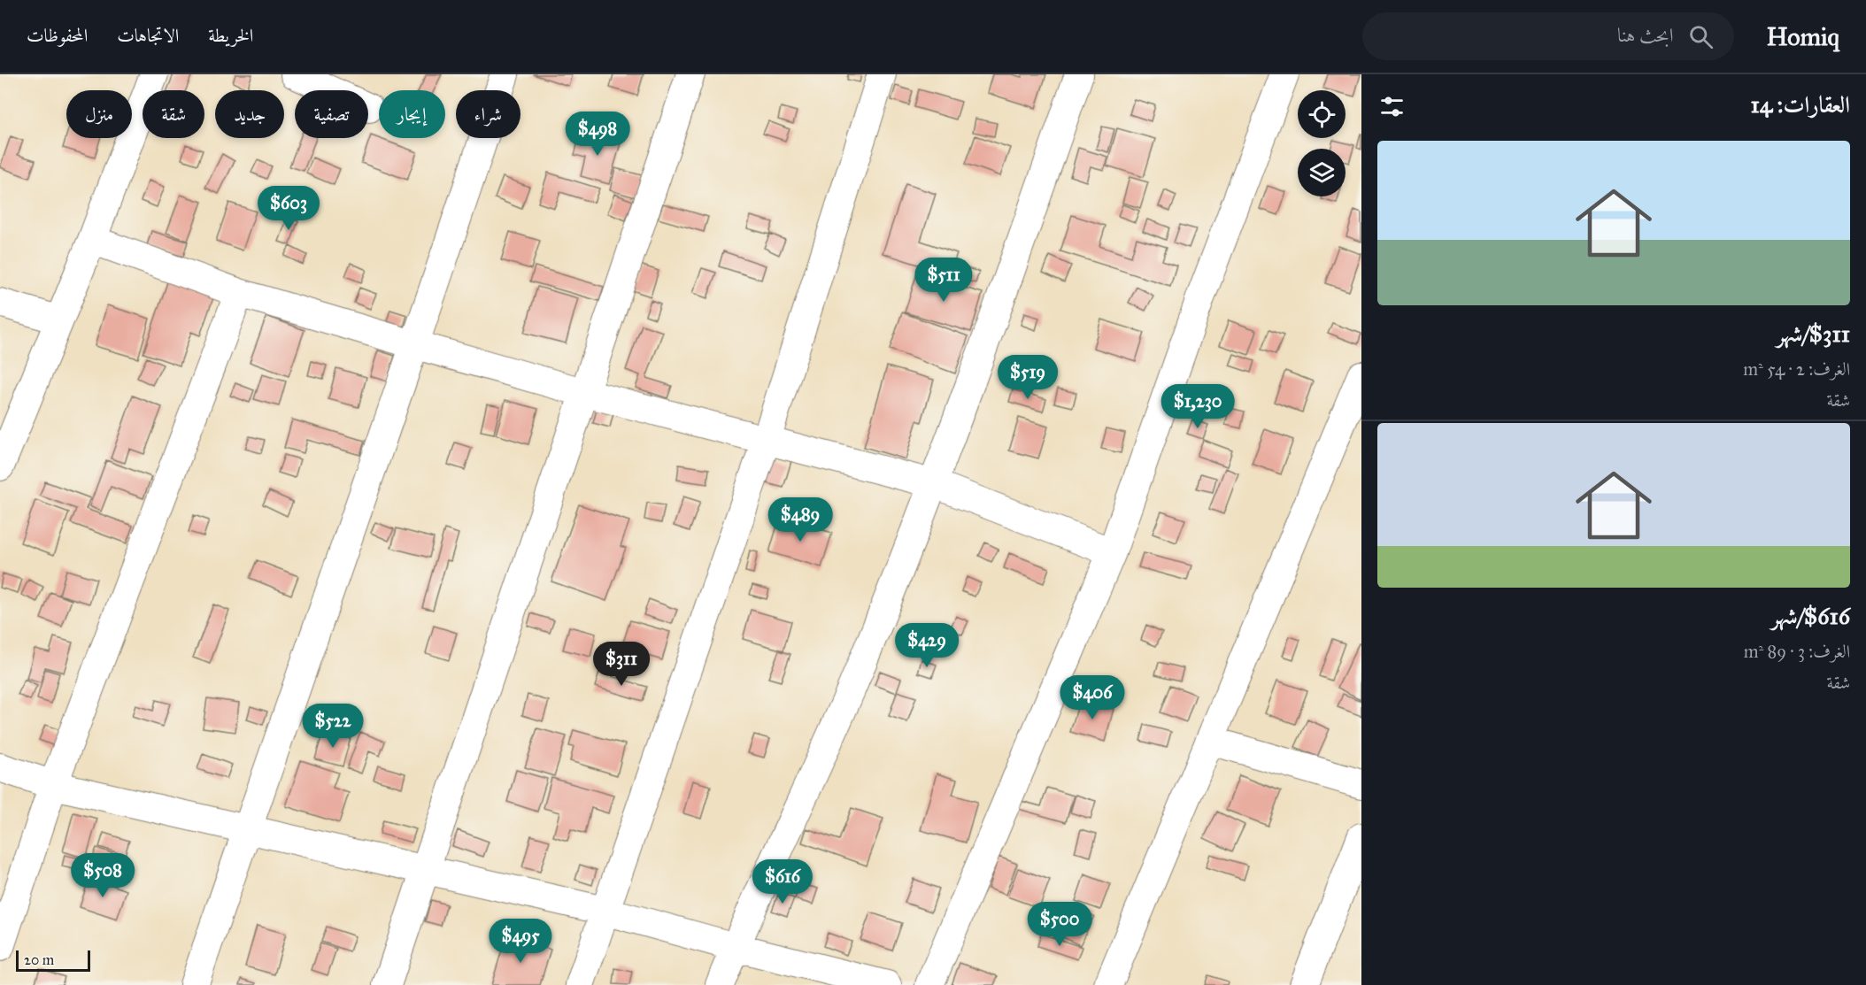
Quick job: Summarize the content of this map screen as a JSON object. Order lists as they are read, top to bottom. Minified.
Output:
{"scale_bar":"20 m","page":{"header":"Homiq","search":"ابحث هنا","nav":["الخريطة","الاتجاهات","المحفوظات"],"heading":"العقارات: 14","chip":["شراء","إيجار","تصفية","جديد","شقة","منزل"],"price":["$498","$603","$511","$519","$1,230","$489","$429","$311","$406","$522","$508","$616","$500","$495"],"list":[{"name":"$311/شهر","note":"الغرف: 2 · 54 m² · شقة"},{"name":"$616/شهر","note":"الغرف: 3 · 89 m² · شقة"}],"scale":"20 m"}}
